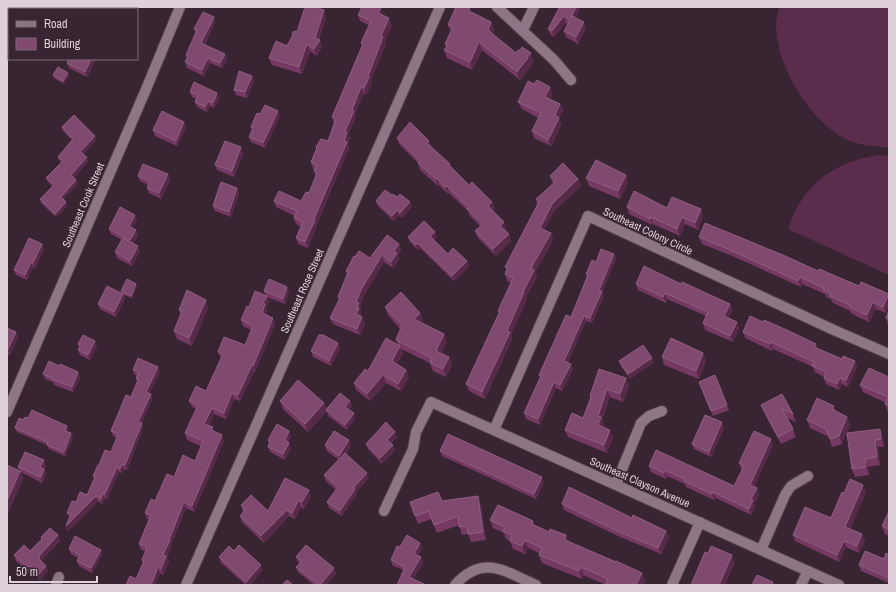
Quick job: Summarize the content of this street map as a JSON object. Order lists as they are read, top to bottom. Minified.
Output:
{"streets":{"street":["Southeast Cook Street","Southeast Colony Circle","Southeast Rose Street","Southeast Clayson Avenue"]},"crossings":[["Southeast Colony Circle","Southeast Clayson Avenue"]],"legend":["Road","Building"],"scale_bar":"50 m"}
